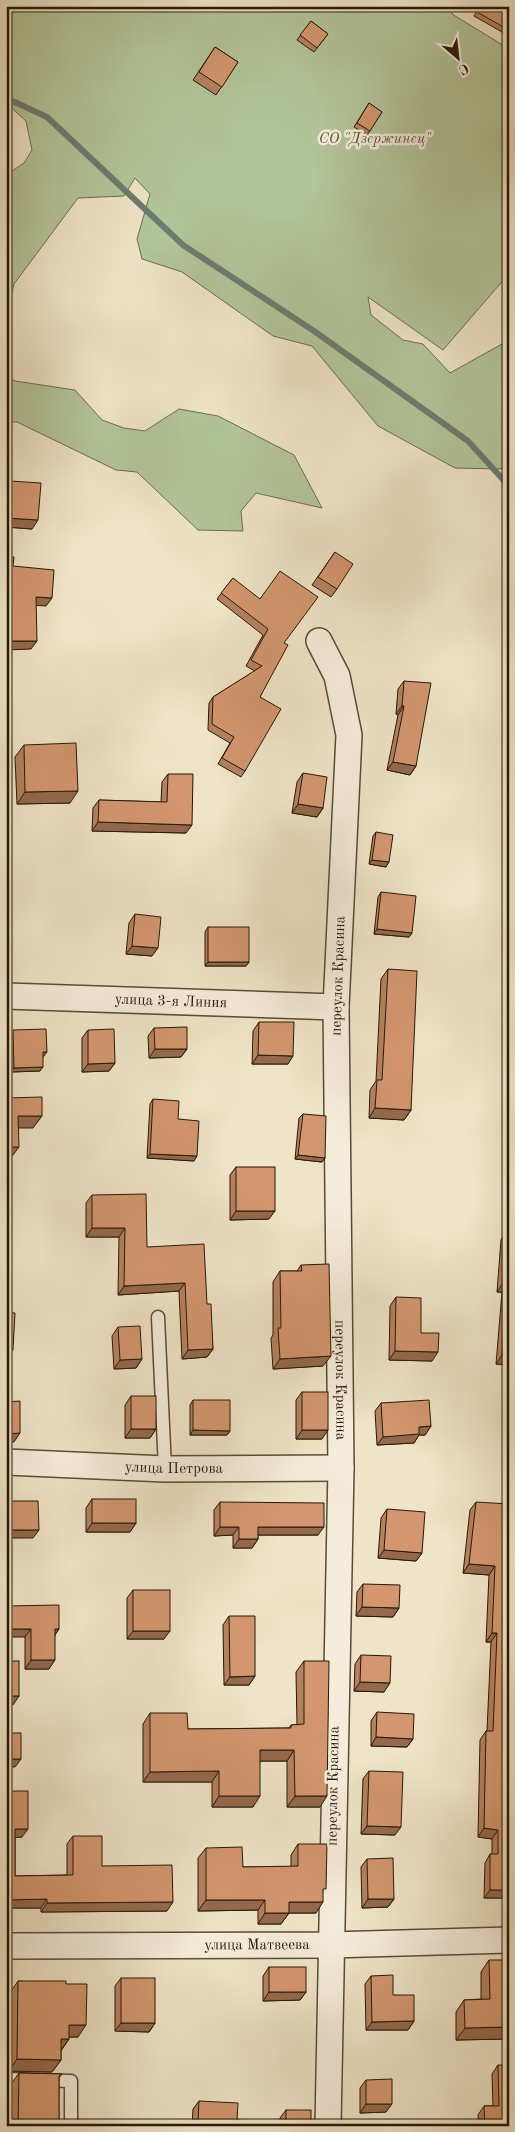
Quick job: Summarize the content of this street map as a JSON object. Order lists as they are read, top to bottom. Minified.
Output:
{"streets":{"street":["переулок Красина","улица 3-я Линия","улица Петрова","улица Матвеева"]},"crossings":[["переулок Красина","улица 3-я Линия"],["переулок Красина","улица Петрова"],["переулок Красина","улица Матвеева"]],"parks":["СО \"Дзержинец\""],"north":"bottom right"}
